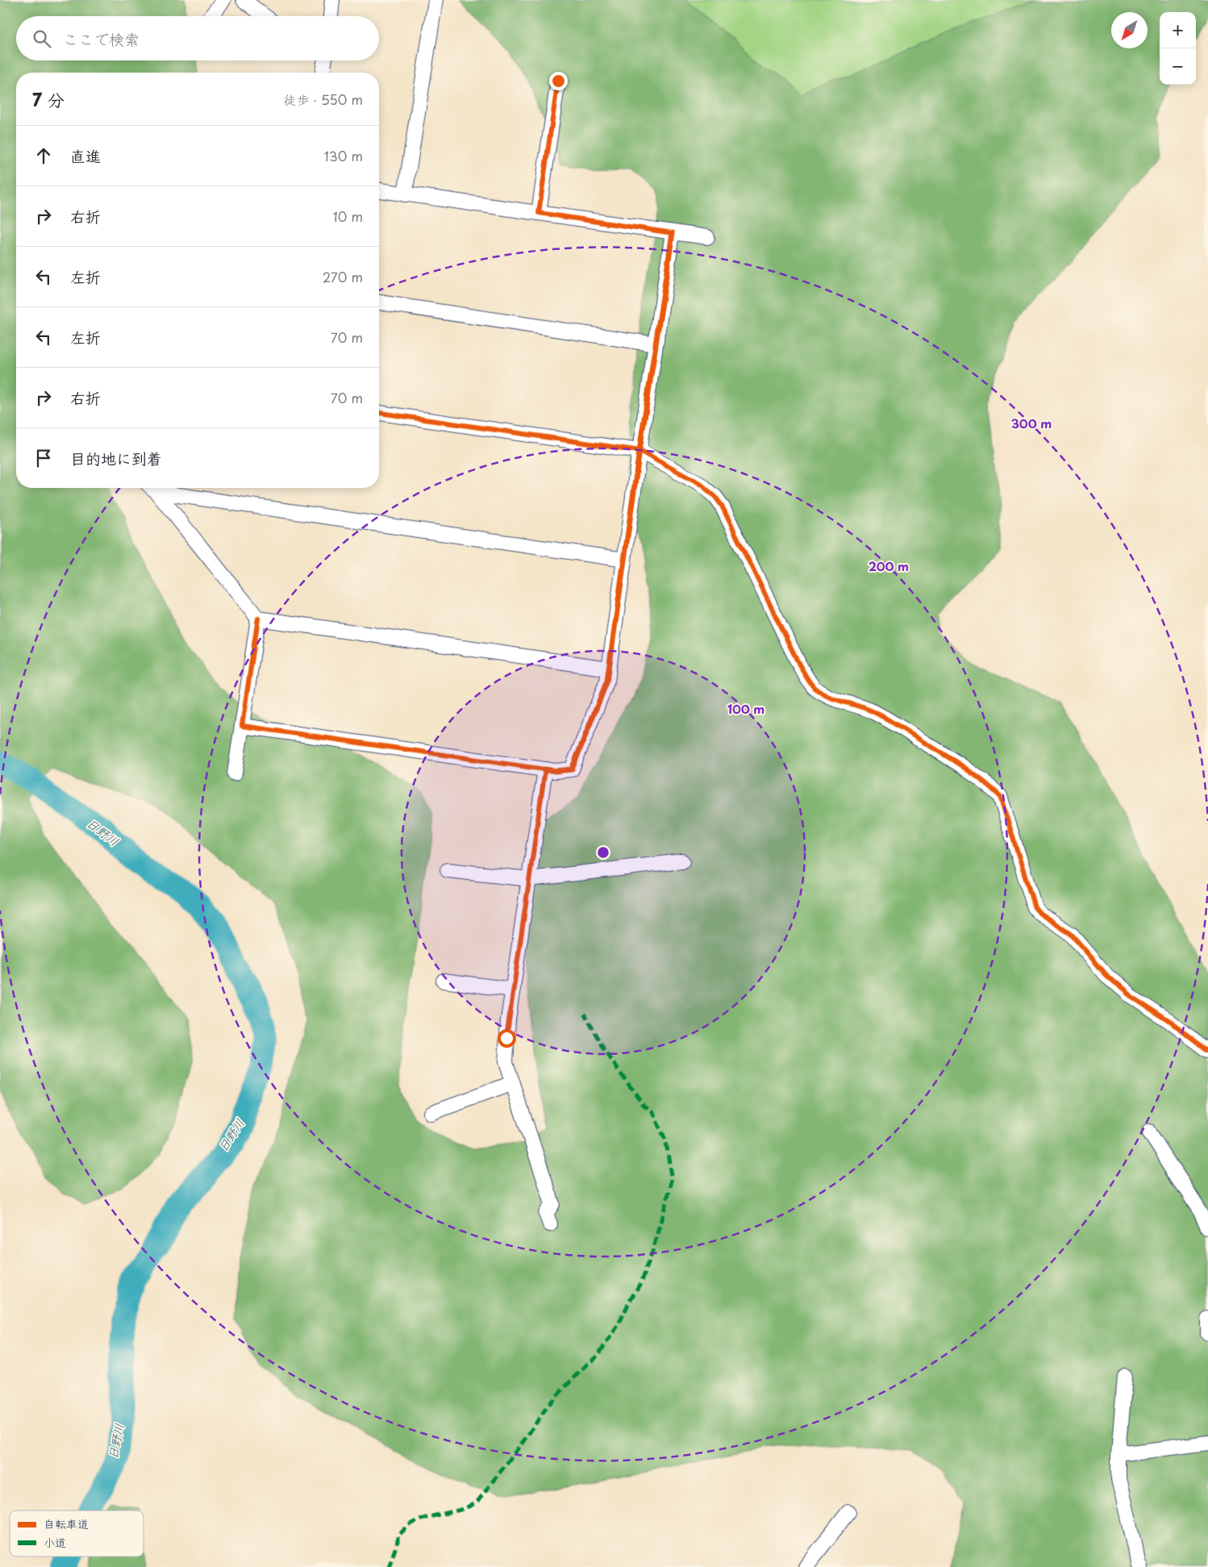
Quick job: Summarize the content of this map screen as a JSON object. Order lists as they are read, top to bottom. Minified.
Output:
{"water":["日野川"],"legend":["自転車道","小道"],"north":"bottom left","page":{"map_buttons":["+","−"],"search":"ここで検索","heading":["7 分","徒歩 · 550 m"],"list":[["直進","130 m"],["右折","10 m"],["左折","270 m"],["左折","70 m"],["右折","70 m"],"目的地に到着"]},"rings":["300 m","200 m","100 m"]}
